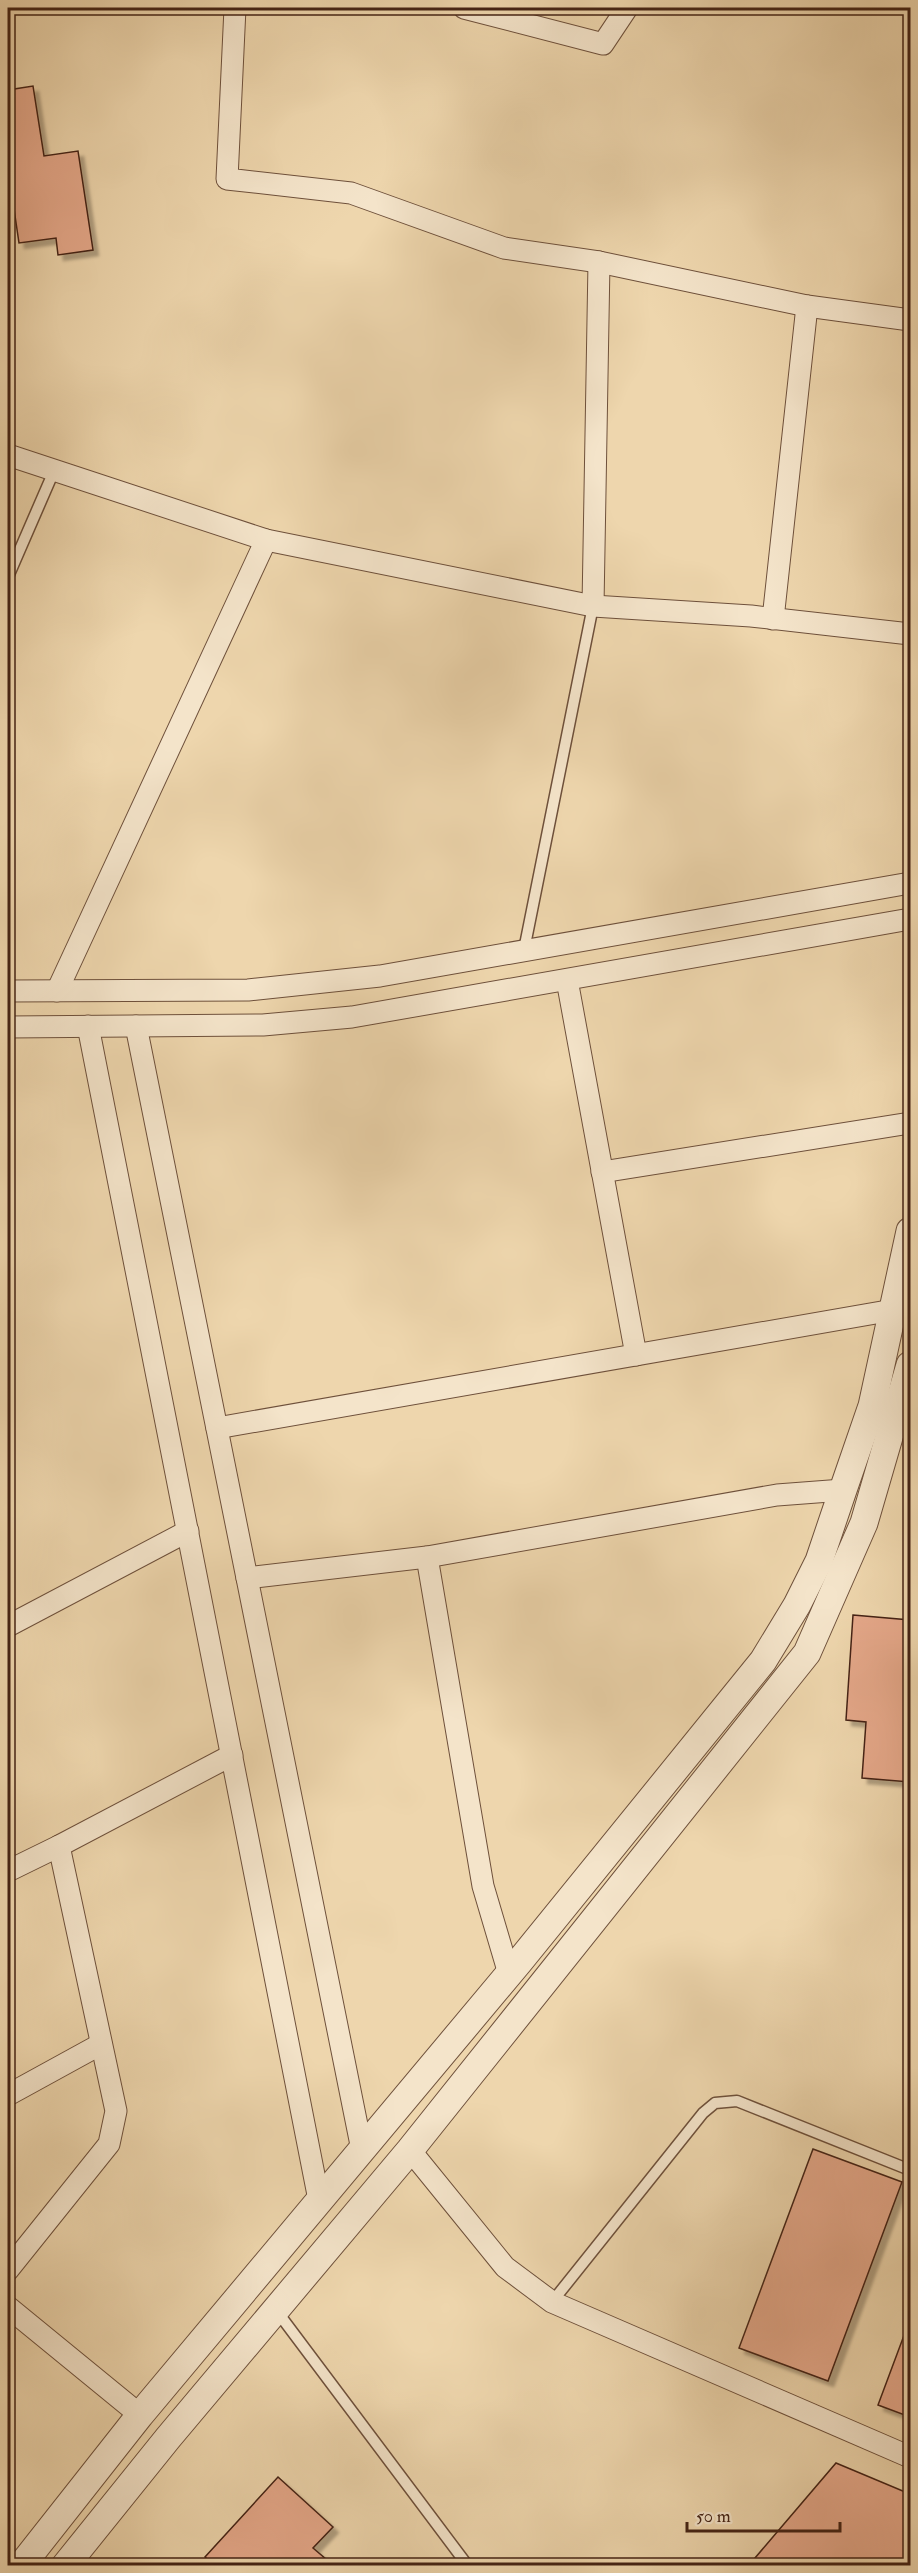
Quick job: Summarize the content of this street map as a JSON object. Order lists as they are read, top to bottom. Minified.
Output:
{"scale_bar":"50 m"}
